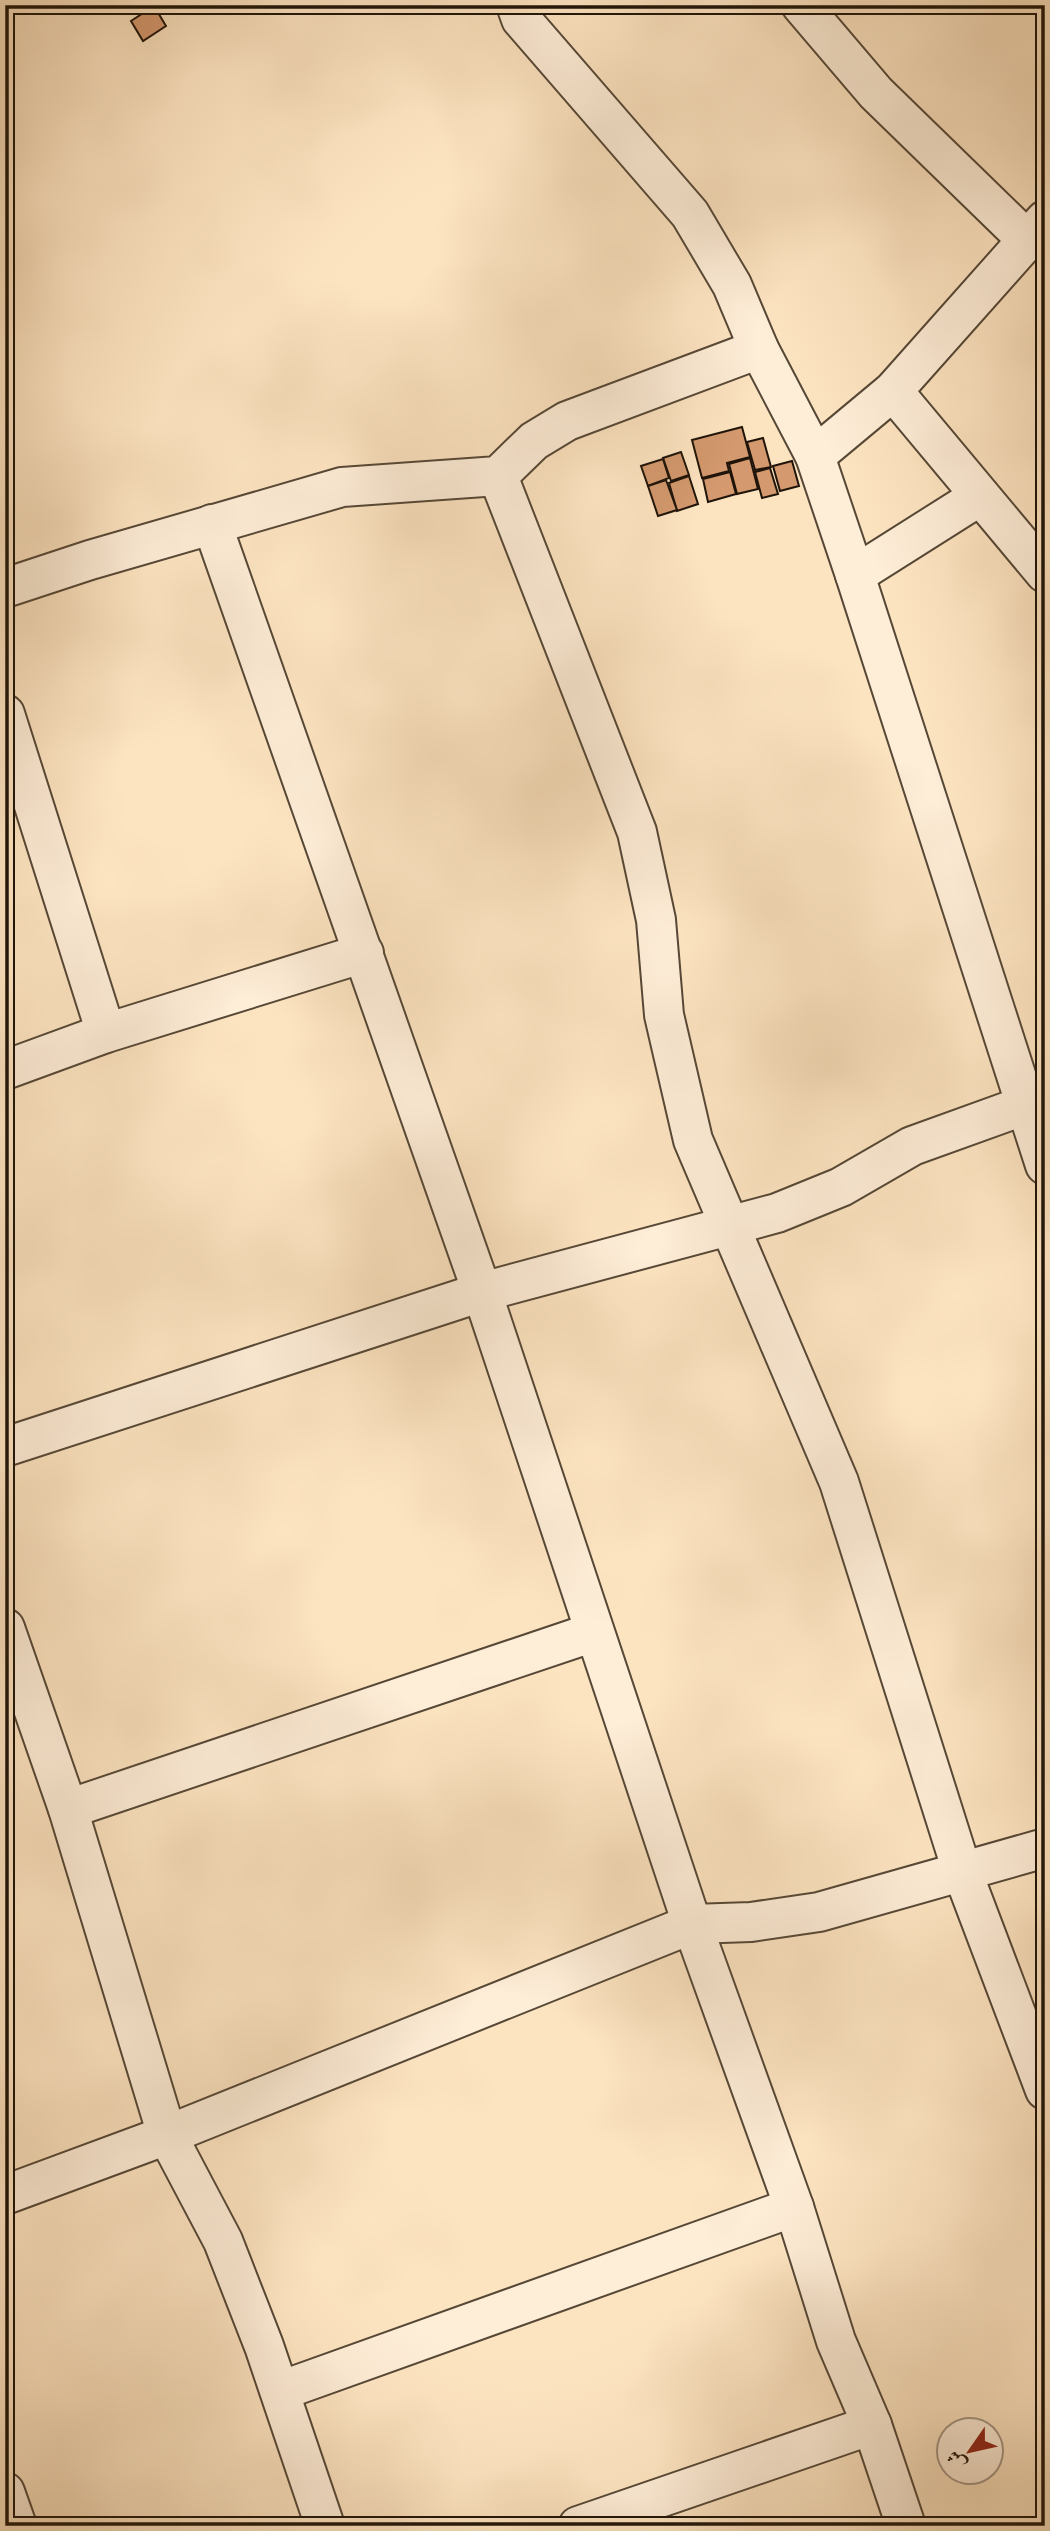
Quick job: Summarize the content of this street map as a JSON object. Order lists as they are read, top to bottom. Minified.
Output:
{"north":"bottom left"}
